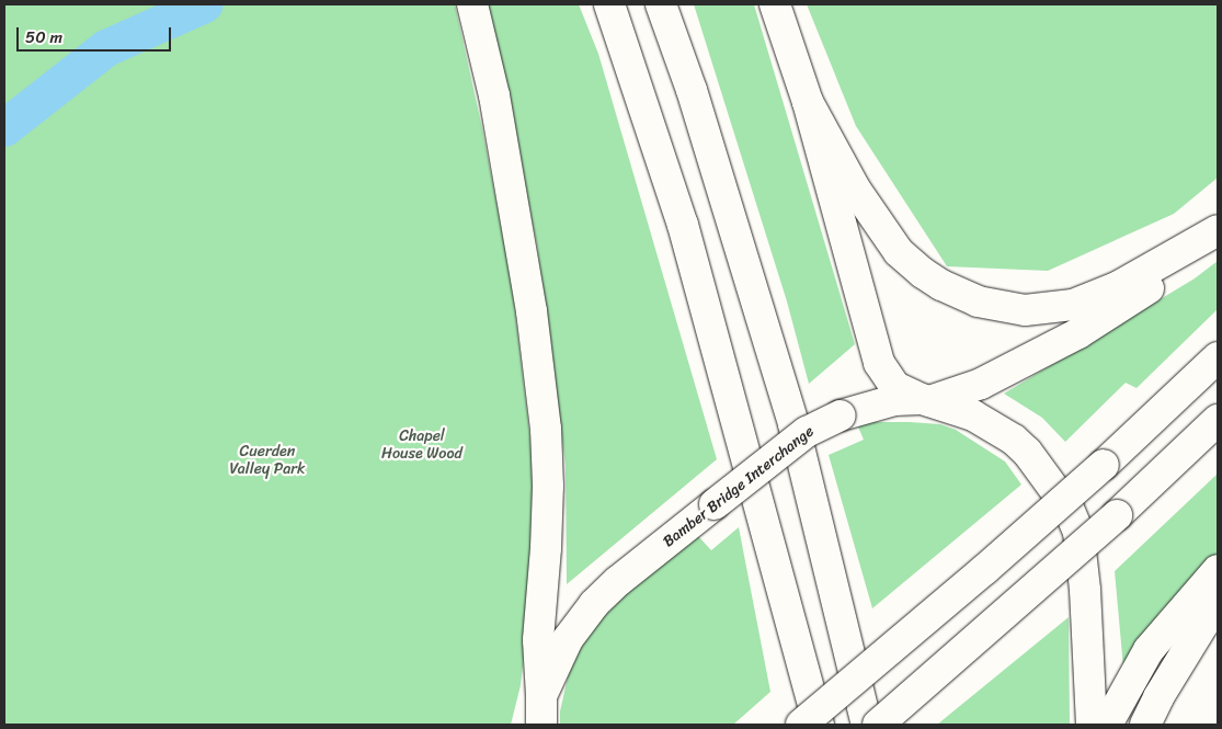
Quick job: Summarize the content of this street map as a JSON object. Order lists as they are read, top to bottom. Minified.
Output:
{"streets":{"highway":["Bamber Bridge Interchange"]},"parks":["Chapel House Wood","Cuerden Valley Park"],"scale_bar":"50 m"}
